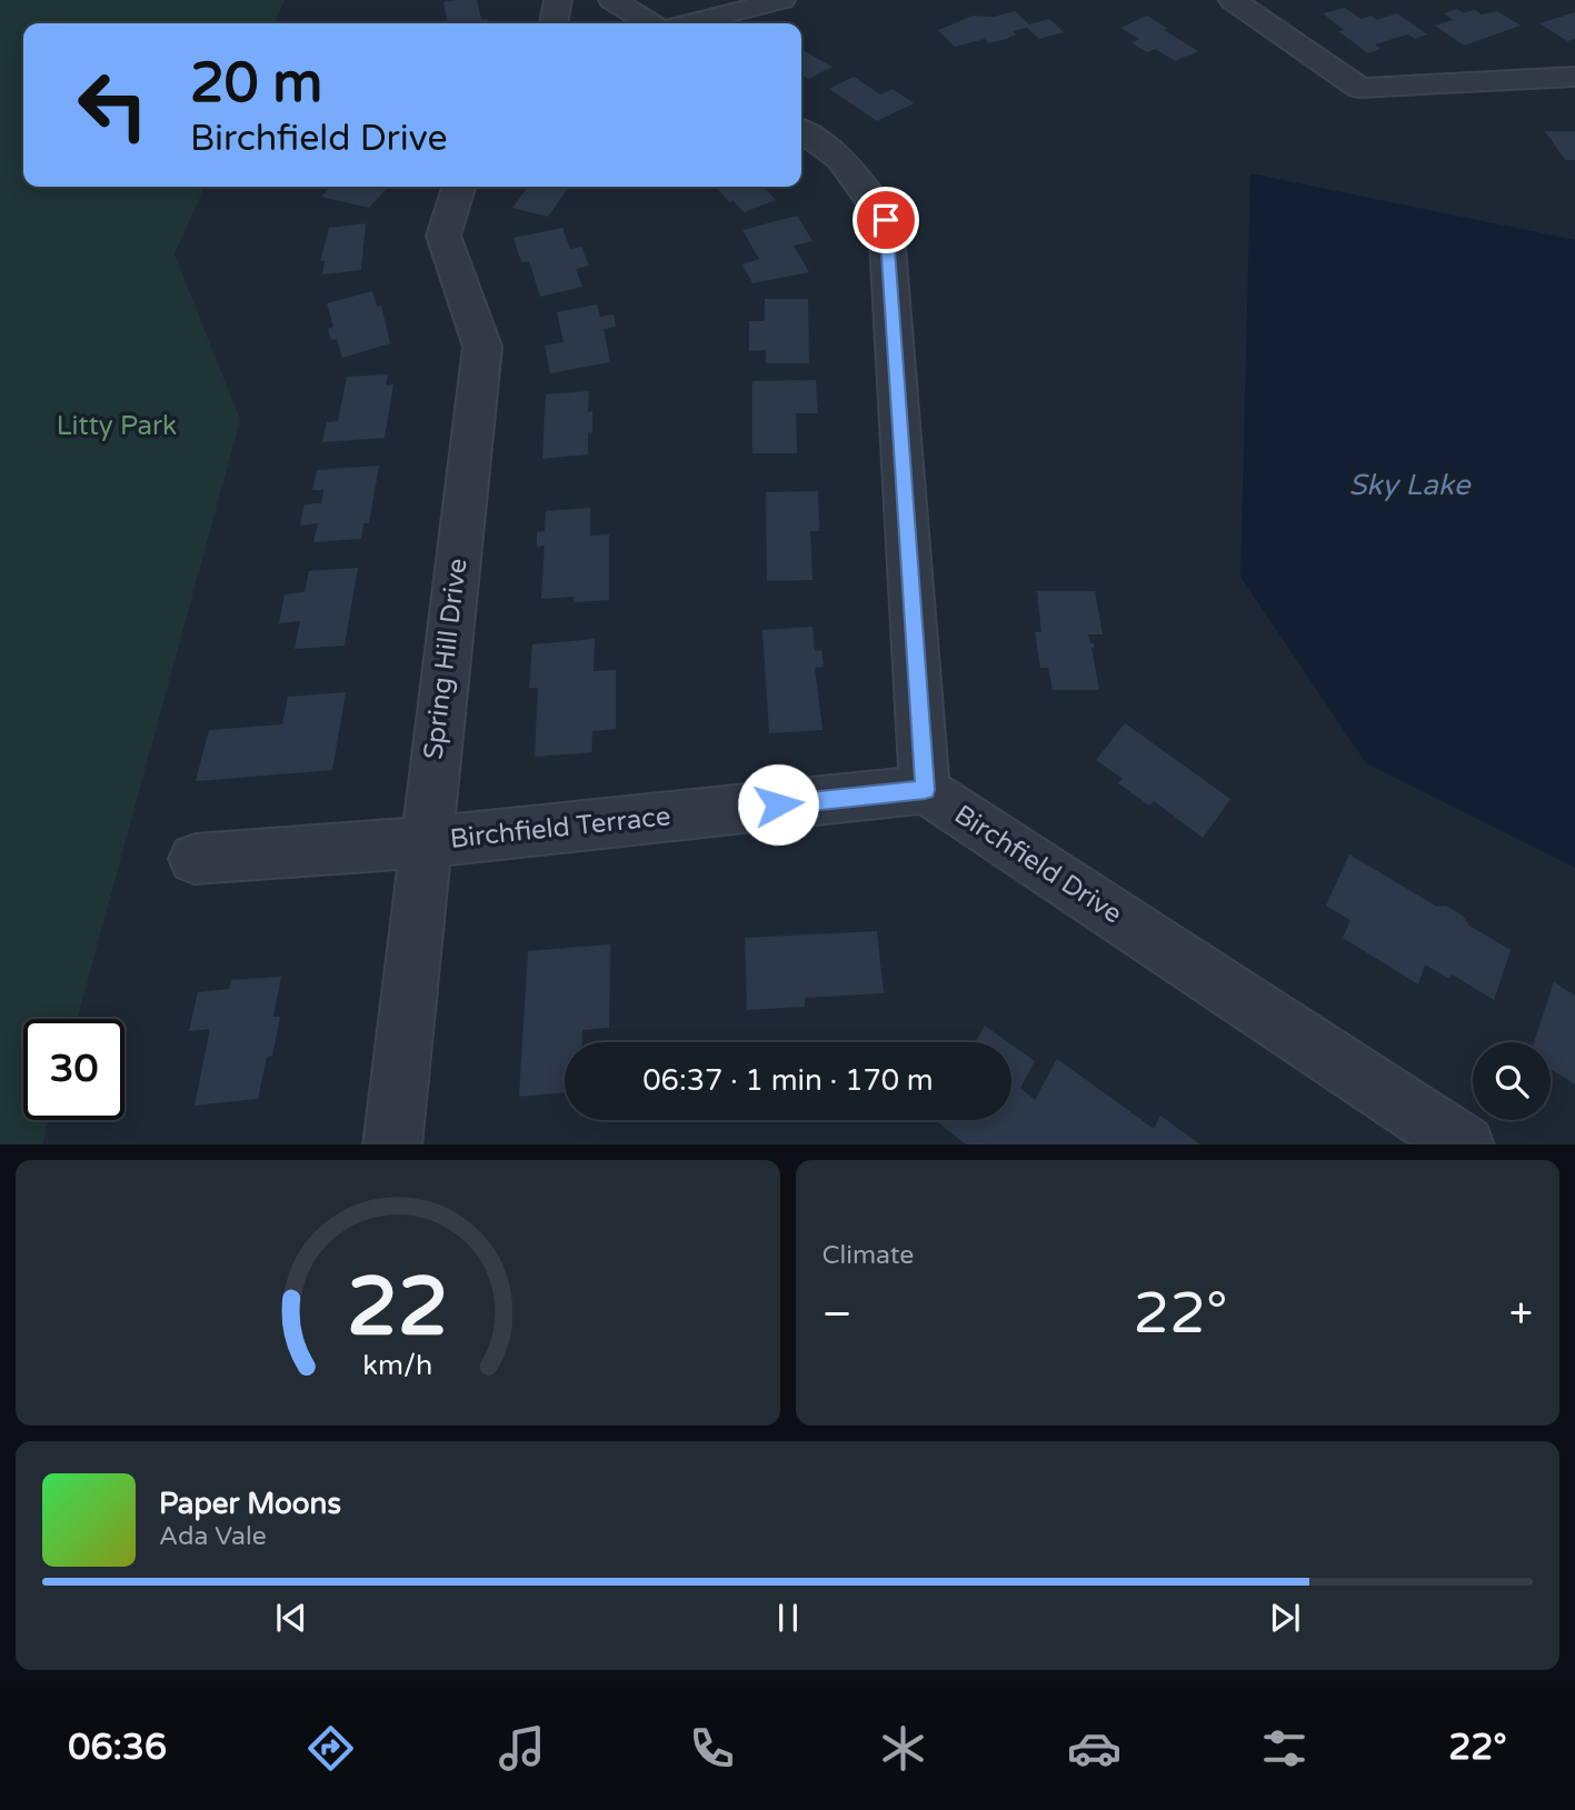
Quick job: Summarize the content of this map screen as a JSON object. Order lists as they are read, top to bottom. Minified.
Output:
{"streets":{"street":["Spring Hill Drive","Birchfield Terrace","Birchfield Drive"]},"crossings":[["Spring Hill Drive","Birchfield Terrace"],["Birchfield Terrace","Birchfield Drive"]],"water":["Sky Lake"],"parks":["Litty Park"],"page":{"turn":["20 m","Birchfield Drive"],"limit":"30","trip":"06:37 · 1 min · 170 m","tile":"Climate","heat":["−","22°","+"],"song":["Paper Moons","Ada Vale"],"tabs":["06:36","22°"],"gauge":["22","km/h"]}}
